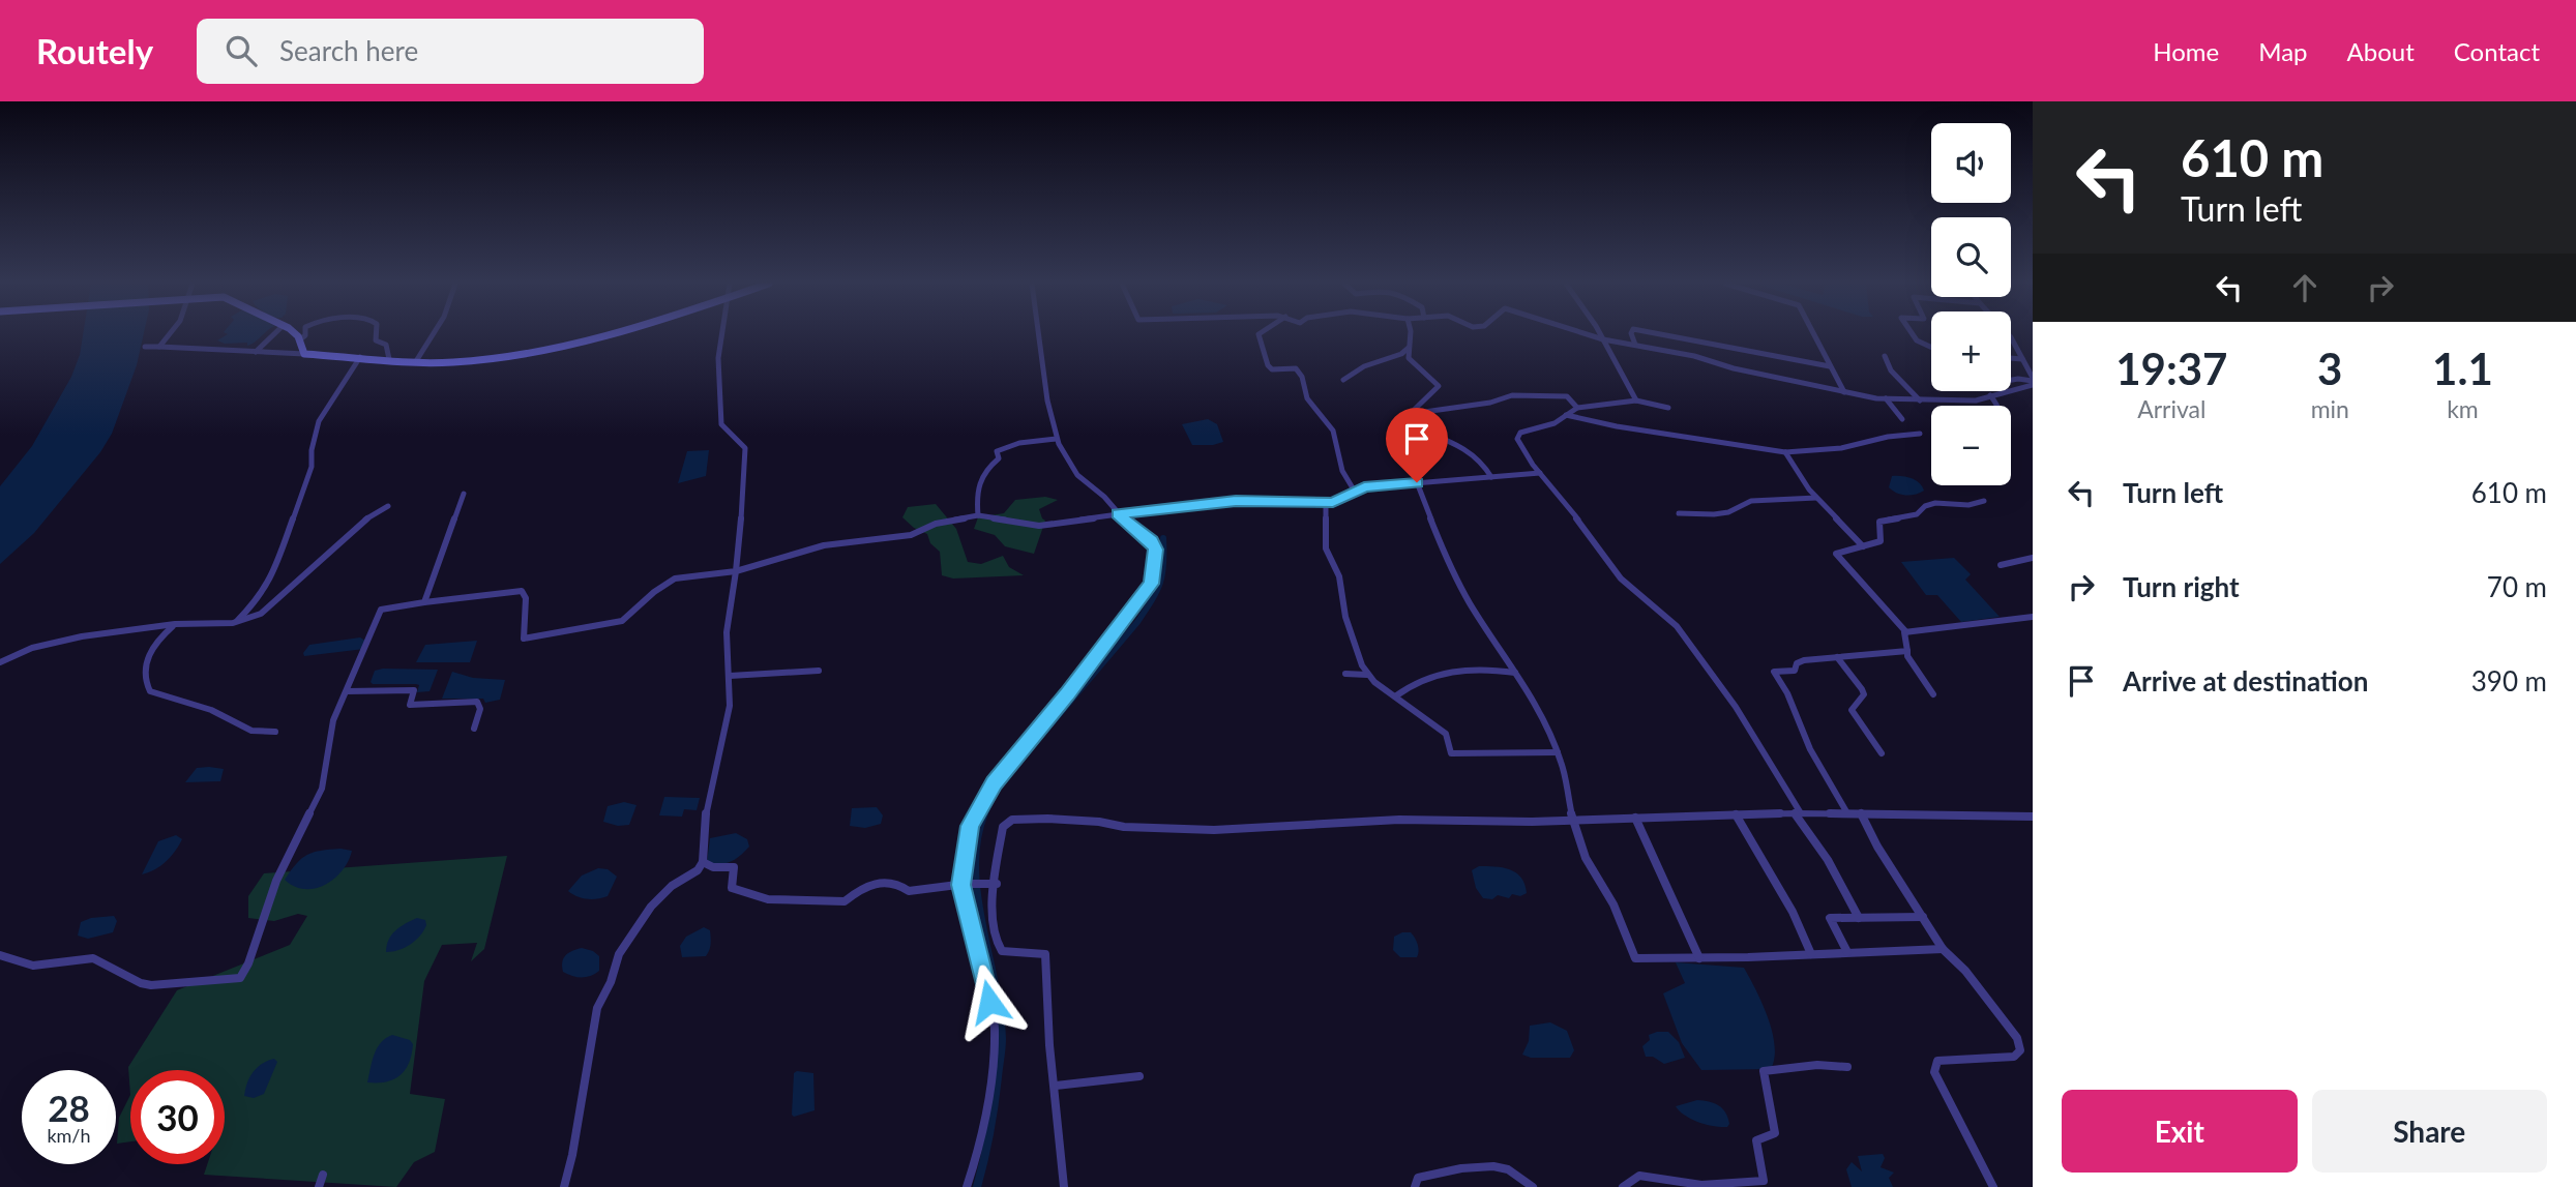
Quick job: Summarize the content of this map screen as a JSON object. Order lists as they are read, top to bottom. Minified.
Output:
{"page":{"header":"Routely","search":"Search here","nav":["Home","Map","About","Contact"],"turn":["610 m","Turn left"],"map_buttons":["+","−"],"eta":["19:37","Arrival","3","min","1.1","km"],"list":[{"name":"Turn left","value":"610 m"},{"name":"Turn right","value":"70 m"},{"name":"Arrive at destination","value":"390 m"}],"speed":"28 km/h","limit":"30","buttons":["Exit","Share"]}}
